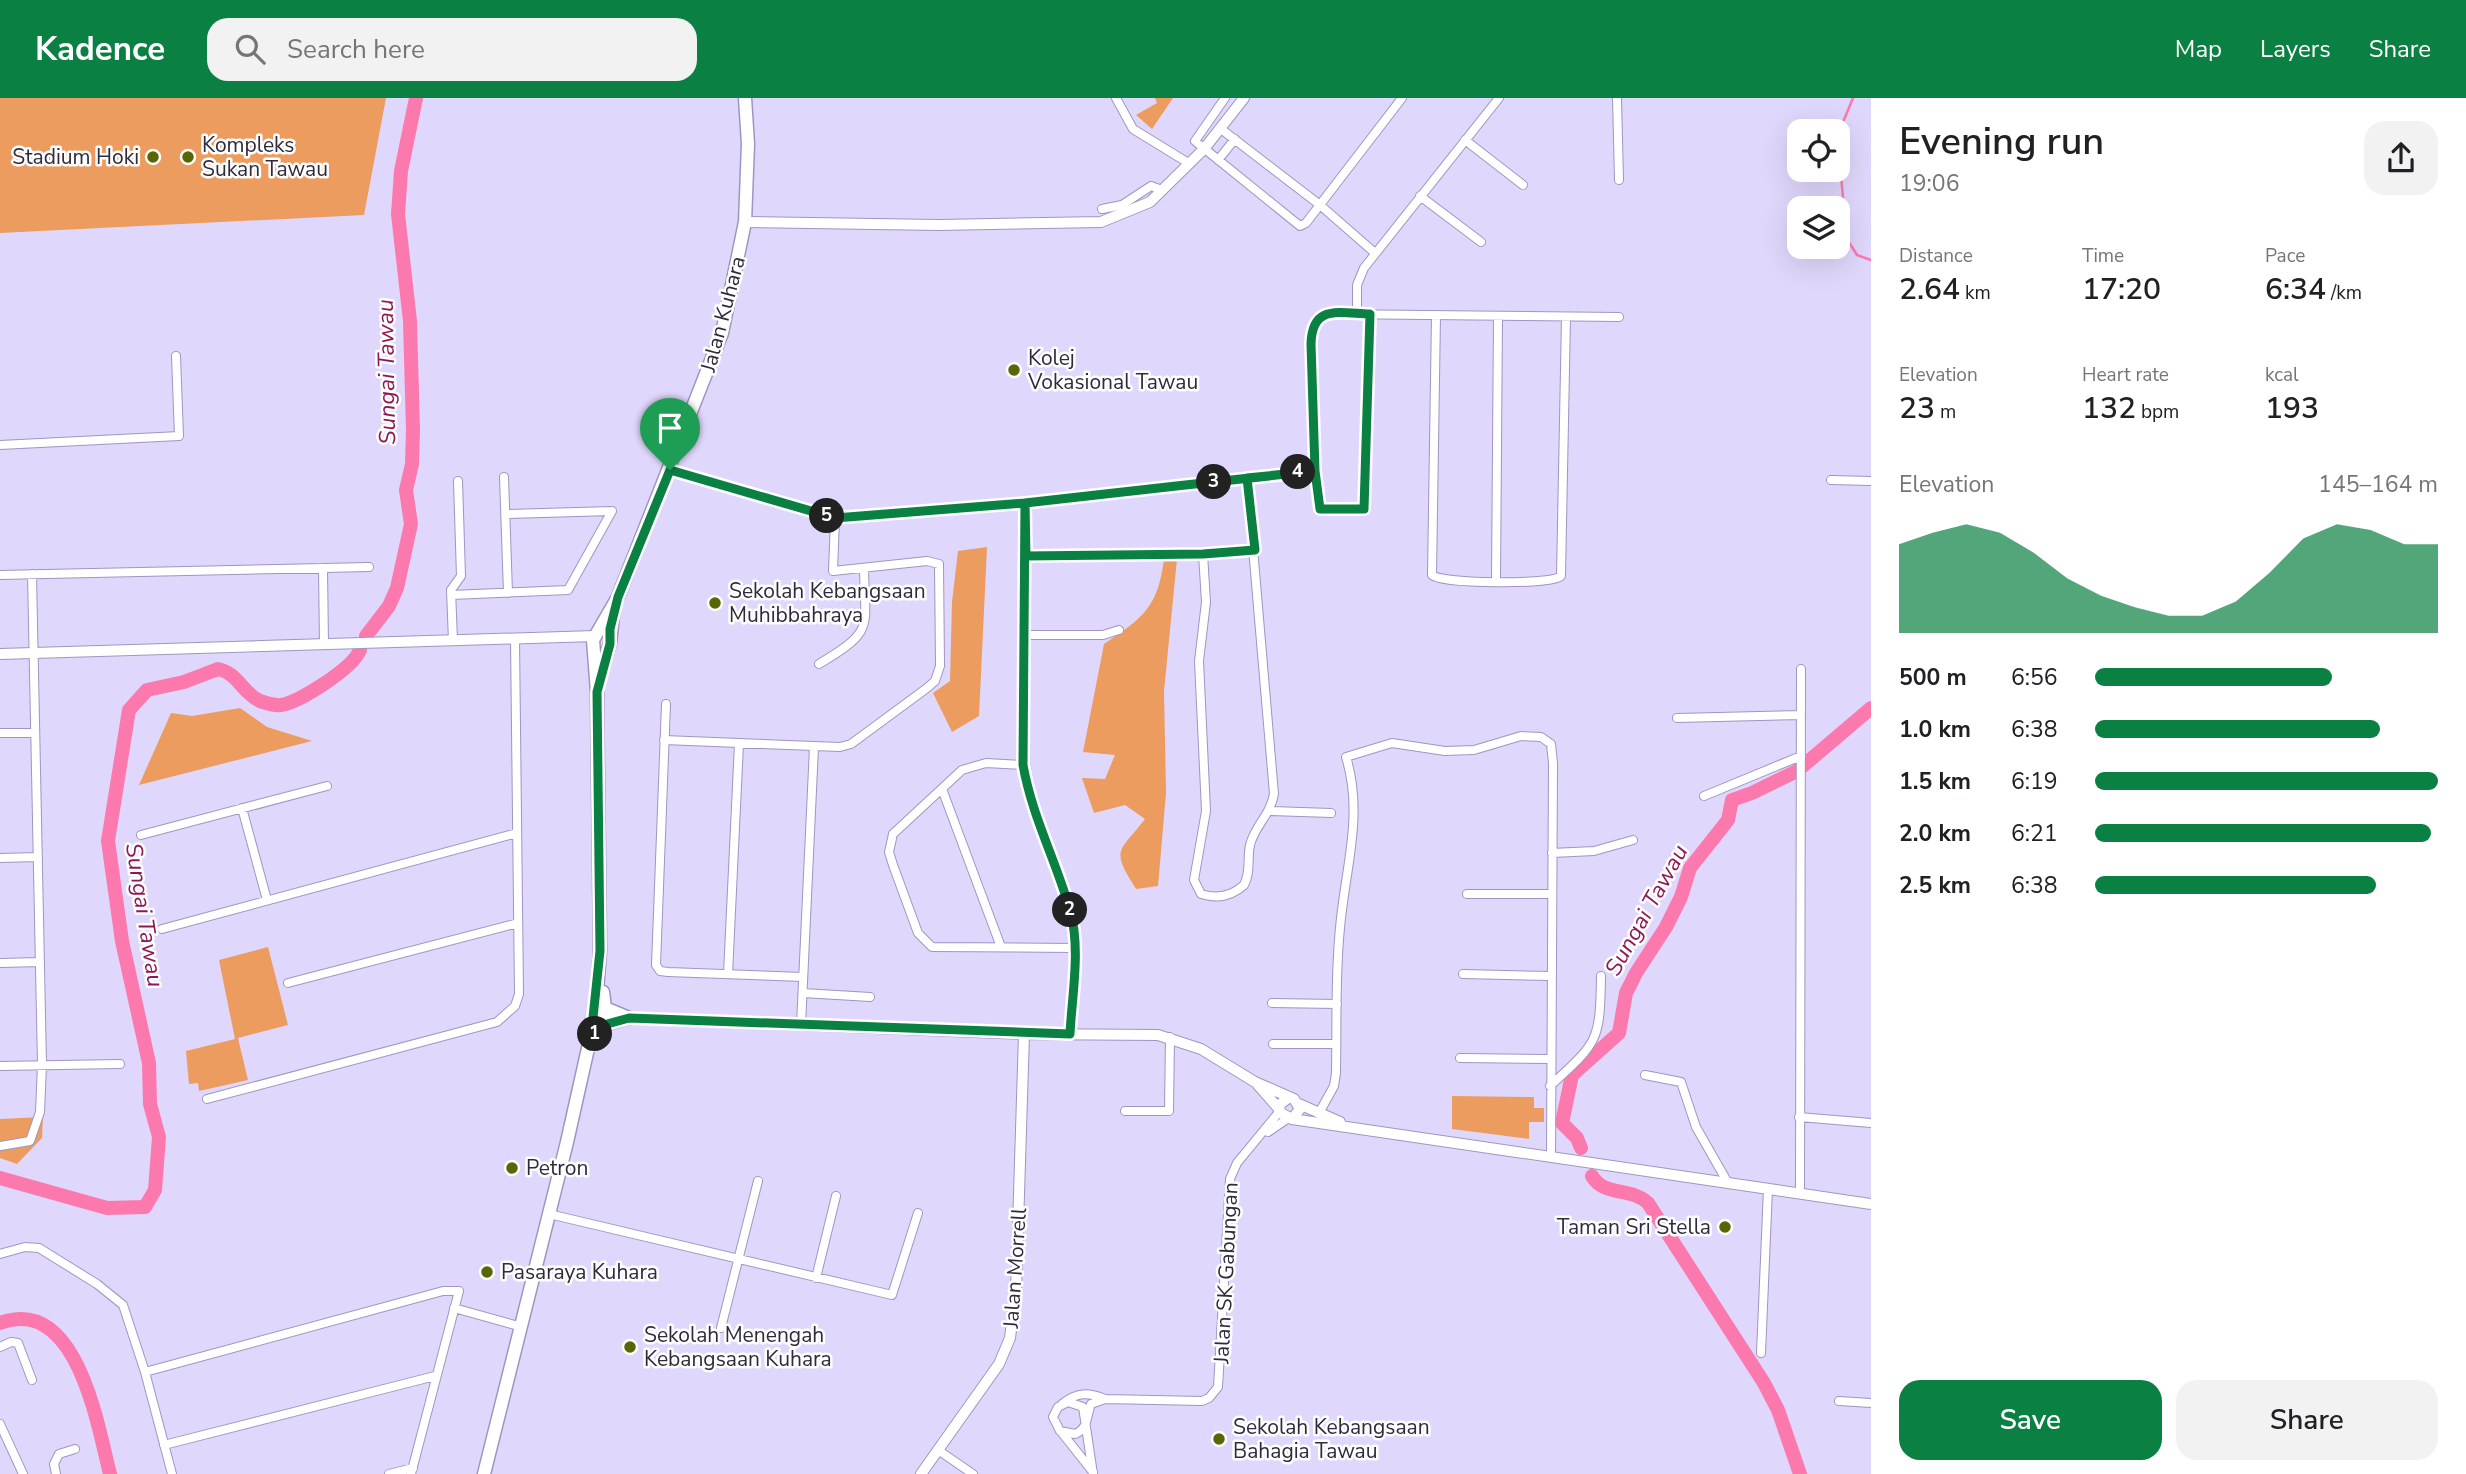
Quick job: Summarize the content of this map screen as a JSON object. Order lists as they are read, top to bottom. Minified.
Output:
{"streets":{"main road":["Jalan Kuhara"],"street":["Jalan Morrell","Jalan SK Gabungan"]},"water":["Sungai Tawau"],"places":["Stadium Hoki","Kompleks Sukan Tawau","Kolej Vokasional Tawau","Sekolah Kebangsaan Muhibbahraya","Petron","Taman Sri Stella","Pasaraya Kuhara","Sekolah Menengah Kebangsaan Kuhara","Sekolah Kebangsaan Bahagia Tawau"],"page":{"header":"Kadence","search":"Search here","nav":["Map","Layers","Share"],"heading":["Evening run","19:06"],"stats":[["Distance","2.64 km"],["Time","17:20"],["Pace","6:34 /km"],["Elevation","23 m"],["Heart rate","132 bpm"],["kcal","193"]],"pins":["4","3","5","2","1"],"chart":["Elevation","145–164 m"],"list":[{"name":"500 m","note":"6:56"},{"name":"1.0 km","note":"6:38"},{"name":"1.5 km","note":"6:19"},{"name":"2.0 km","note":"6:21"},{"name":"2.5 km","note":"6:38"}],"buttons":["Save","Share"]}}
